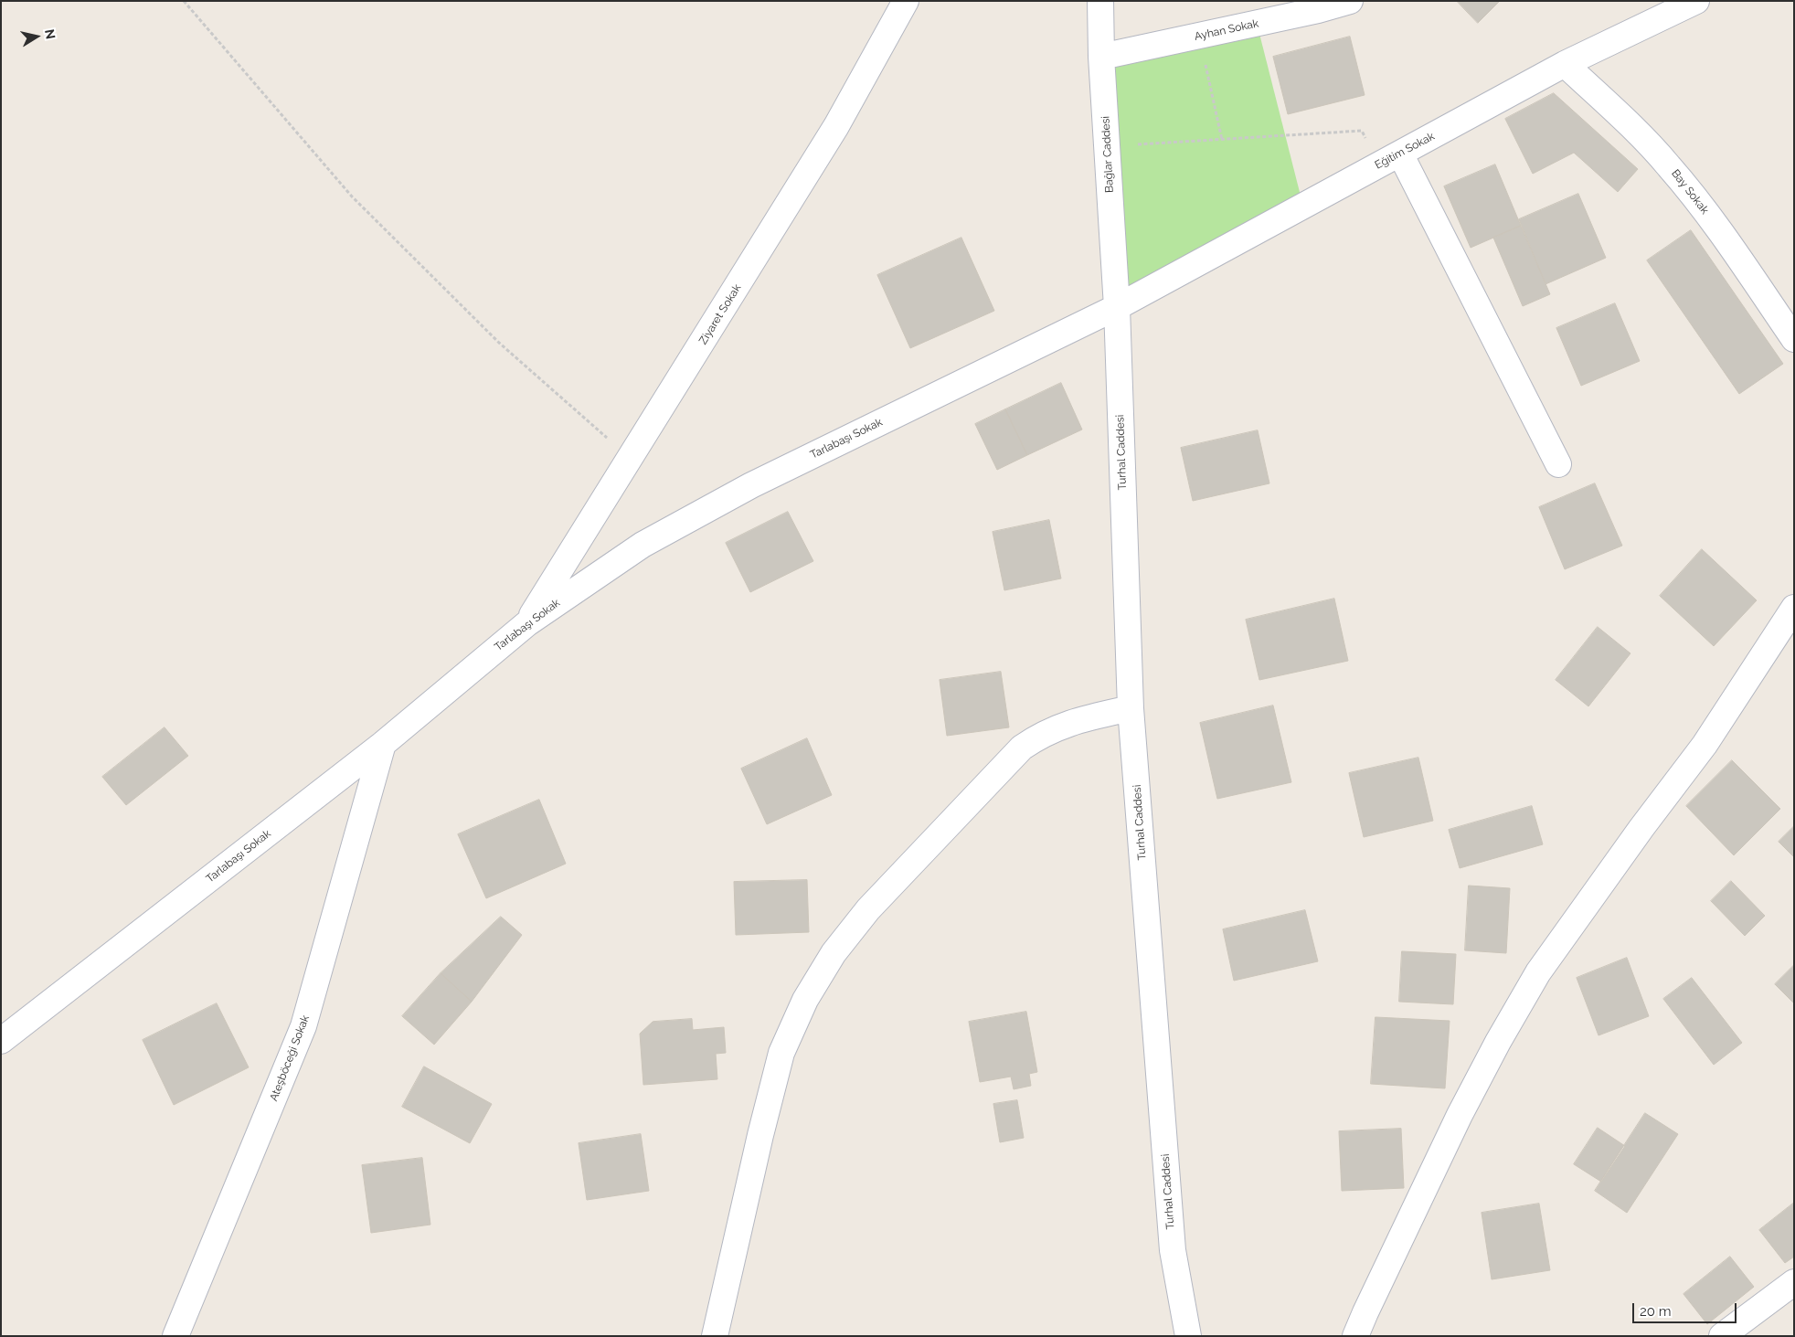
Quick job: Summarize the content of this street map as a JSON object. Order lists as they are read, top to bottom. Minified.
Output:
{"streets":{"street":["Ayhan Sokak","Eğitim Sokak","Bağlar Caddesi","Bay Sokak","Ziyaret Sokak","Tarlabaşı Sokak","Turhal Caddesi","Ateşböceği Sokak"]},"crossings":[["Ayhan Sokak","Bağlar Caddesi"],["Eğitim Sokak","Bağlar Caddesi"],["Eğitim Sokak","Bay Sokak"],["Eğitim Sokak","Tarlabaşı Sokak"],["Eğitim Sokak","Turhal Caddesi"],["Bağlar Caddesi","Tarlabaşı Sokak"],["Bağlar Caddesi","Turhal Caddesi"],["Ziyaret Sokak","Tarlabaşı Sokak"],["Tarlabaşı Sokak","Turhal Caddesi"],["Tarlabaşı Sokak","Ateşböceği Sokak"]],"scale_bar":"20 m","north":"right"}
